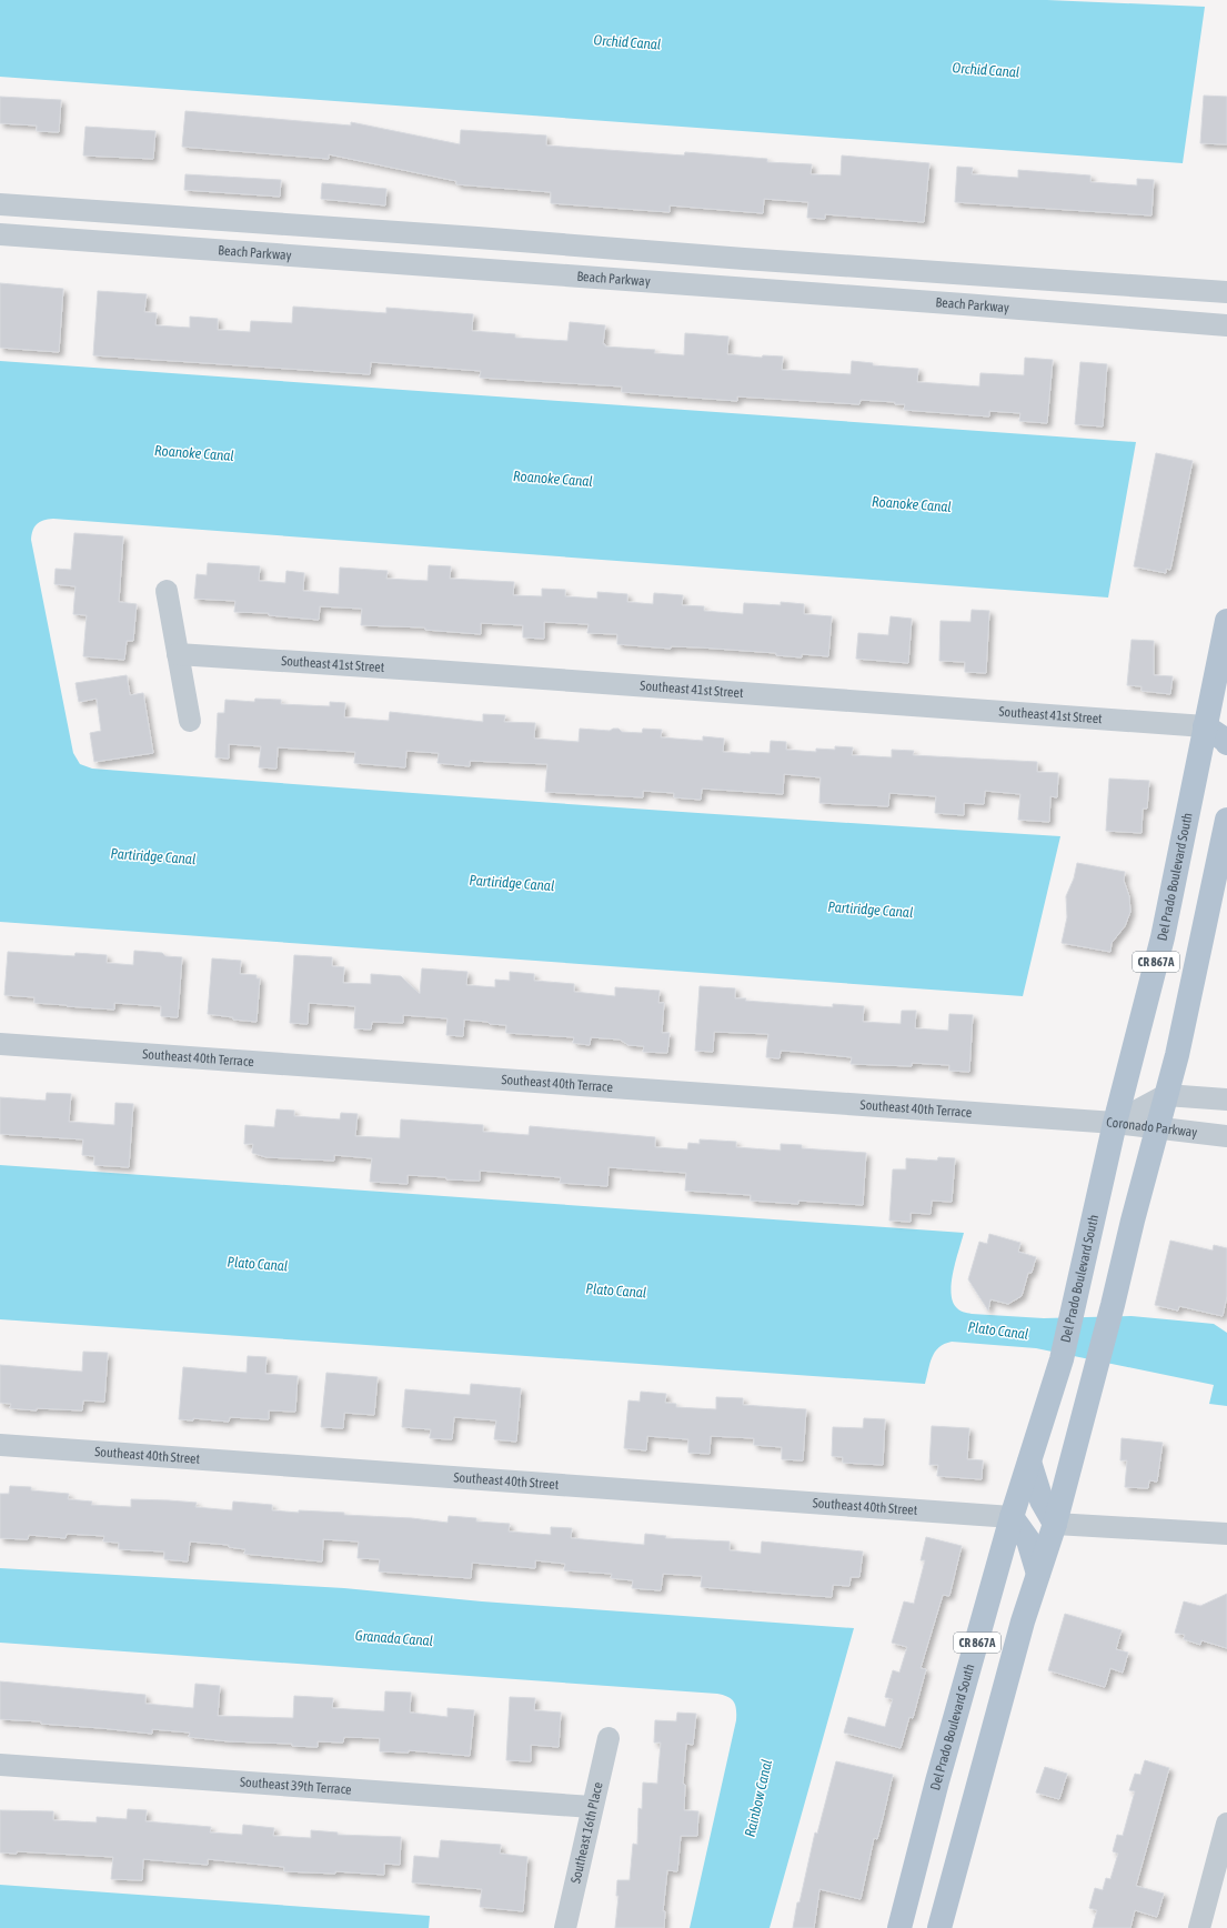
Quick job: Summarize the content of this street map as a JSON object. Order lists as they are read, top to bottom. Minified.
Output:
{"streets":{"main road":["Del Prado Boulevard South","CR 867A"],"street":["Beach Parkway","Southeast 41st Street","Southeast 40th Terrace","Coronado Parkway","Southeast 40th Street","Southeast 39th Terrace","Southeast 16th Place"]},"crossings":[["Southeast 41st Street","Del Prado Boulevard South"],["Del Prado Boulevard South","Southeast 40th Terrace"],["Del Prado Boulevard South","Coronado Parkway"],["Del Prado Boulevard South","Southeast 40th Street"],["CR 867A","Coronado Parkway"],["Southeast 40th Terrace","Coronado Parkway"],["Southeast 39th Terrace","Southeast 16th Place"]],"water":["Orchid Canal","Roanoke Canal","Partiridge Canal","Plato Canal","Granada Canal","Rainbow Canal"]}
